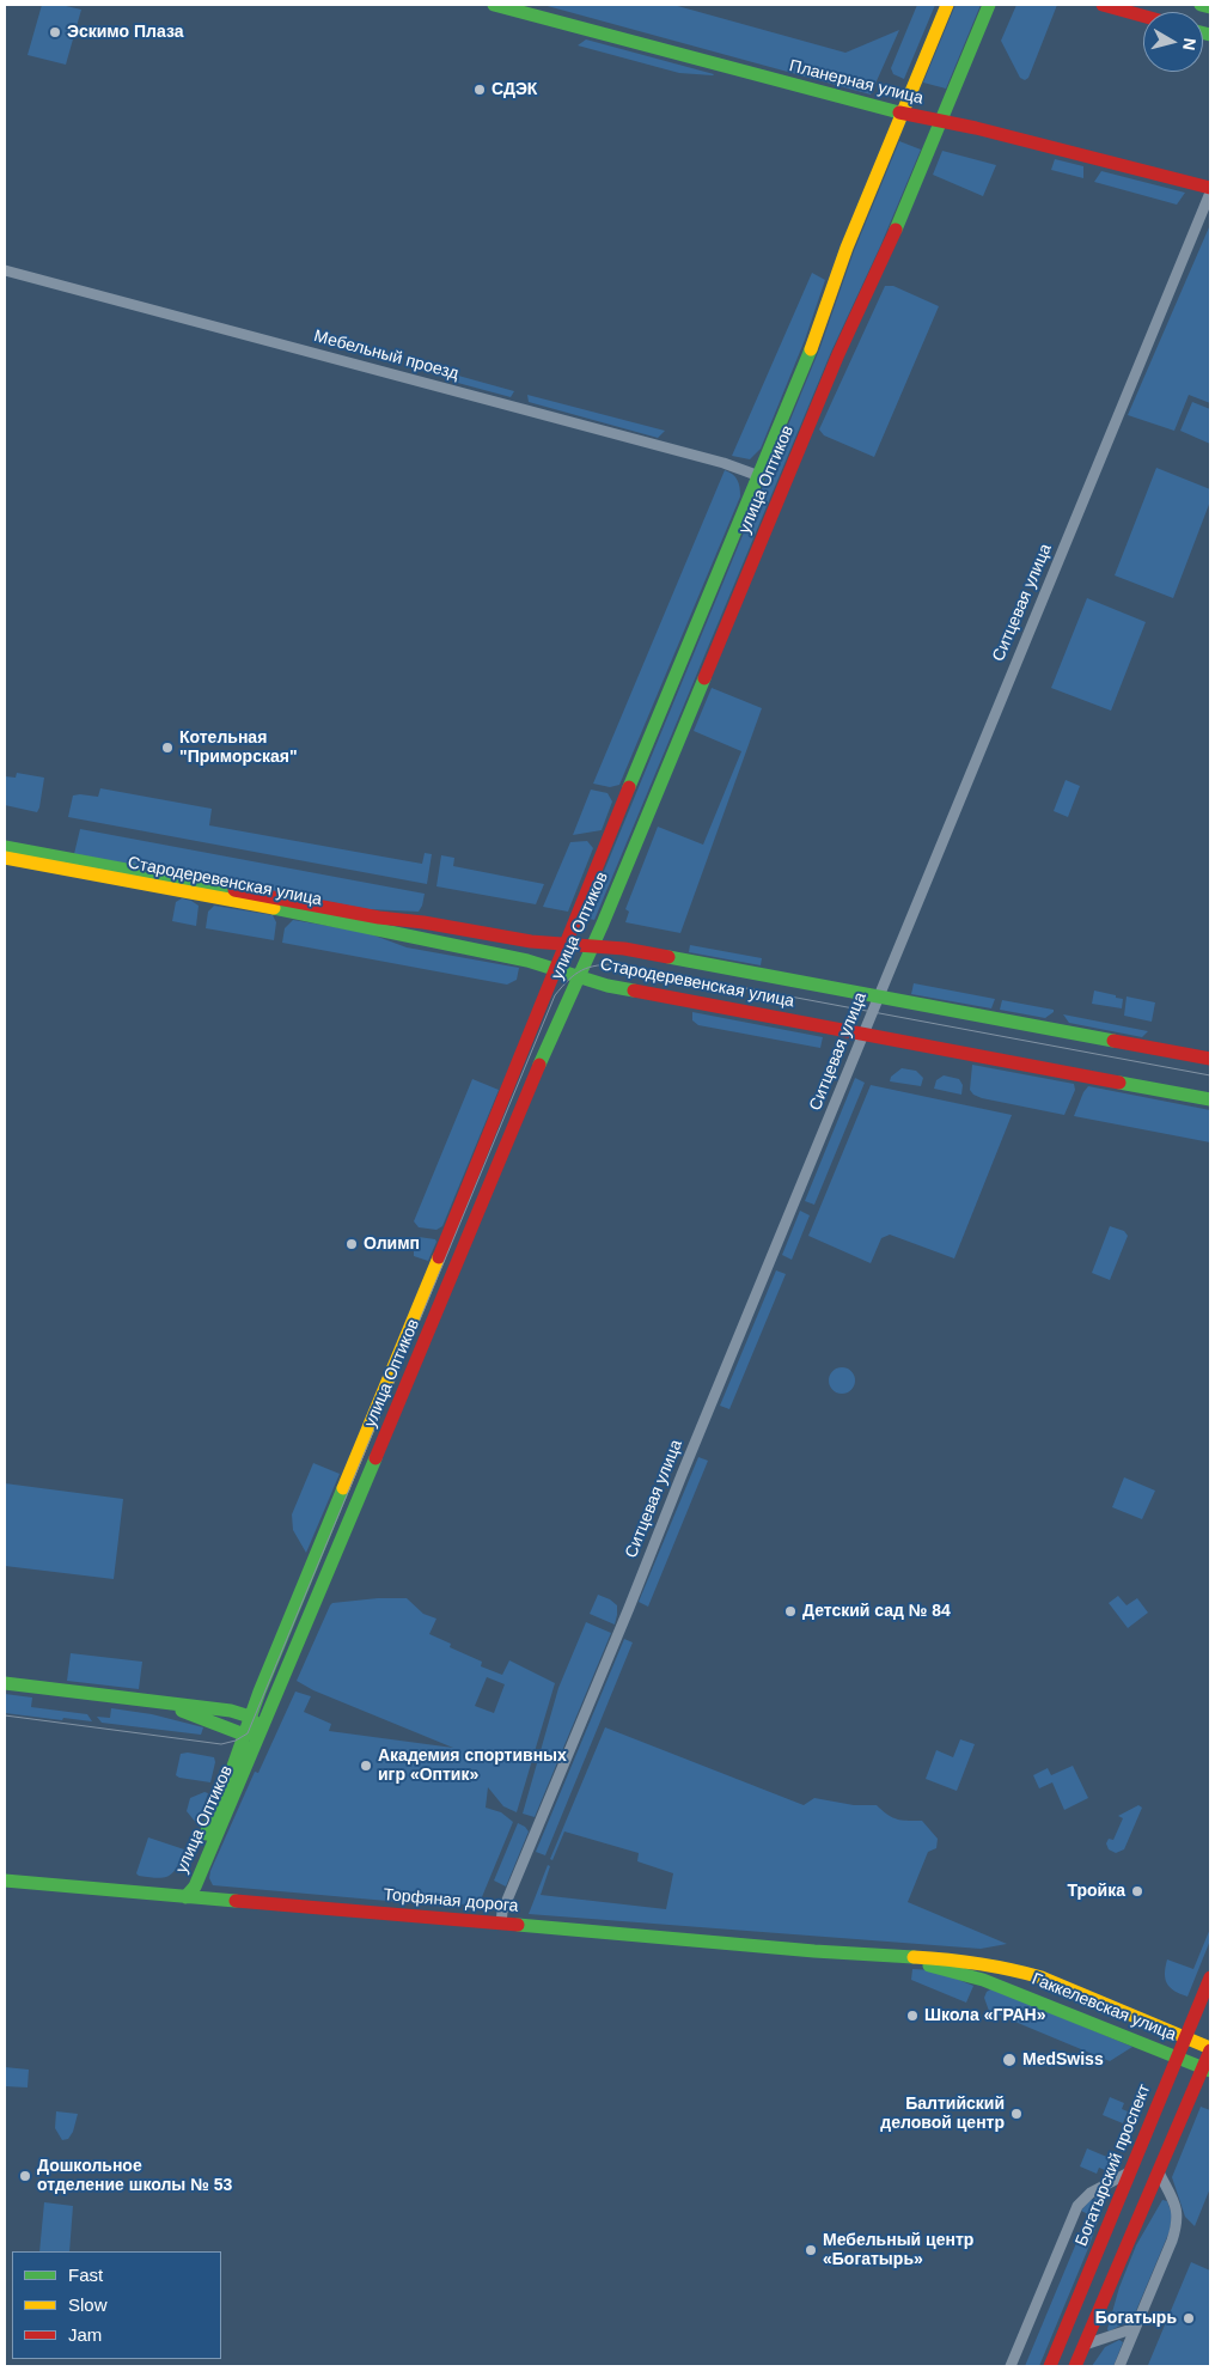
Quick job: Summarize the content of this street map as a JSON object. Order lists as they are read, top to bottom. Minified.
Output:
{"streets":{"main road":["Планерная улица","улица Оптиков","Стародеревенская улица","Торфяная дорога","Гаккелевская улица","Богатырский проспект"],"street":["Мебельный проезд","Ситцевая улица"]},"crossings":[["Планерная улица","улица Оптиков"],["Мебельный проезд","улица Оптиков"],["улица Оптиков","Стародеревенская улица"],["улица Оптиков","Торфяная дорога"],["Ситцевая улица","Стародеревенская улица"],["Ситцевая улица","Торфяная дорога"],["Торфяная дорога","Гаккелевская улица"],["Гаккелевская улица","Богатырский проспект"]],"places":["Эскимо Плаза","СДЭК","Котельная \"Приморская\"","Олимп","Детский сад № 84","Академия спортивных игр «Оптик»","Тройка","Школа «ГРАН»","MedSwiss","Балтийский деловой центр","Дошкольное отделение школы № 53","Мебельный центр «Богатырь»","Богатырь"],"legend":["Fast","Slow","Jam"],"north":"right"}
